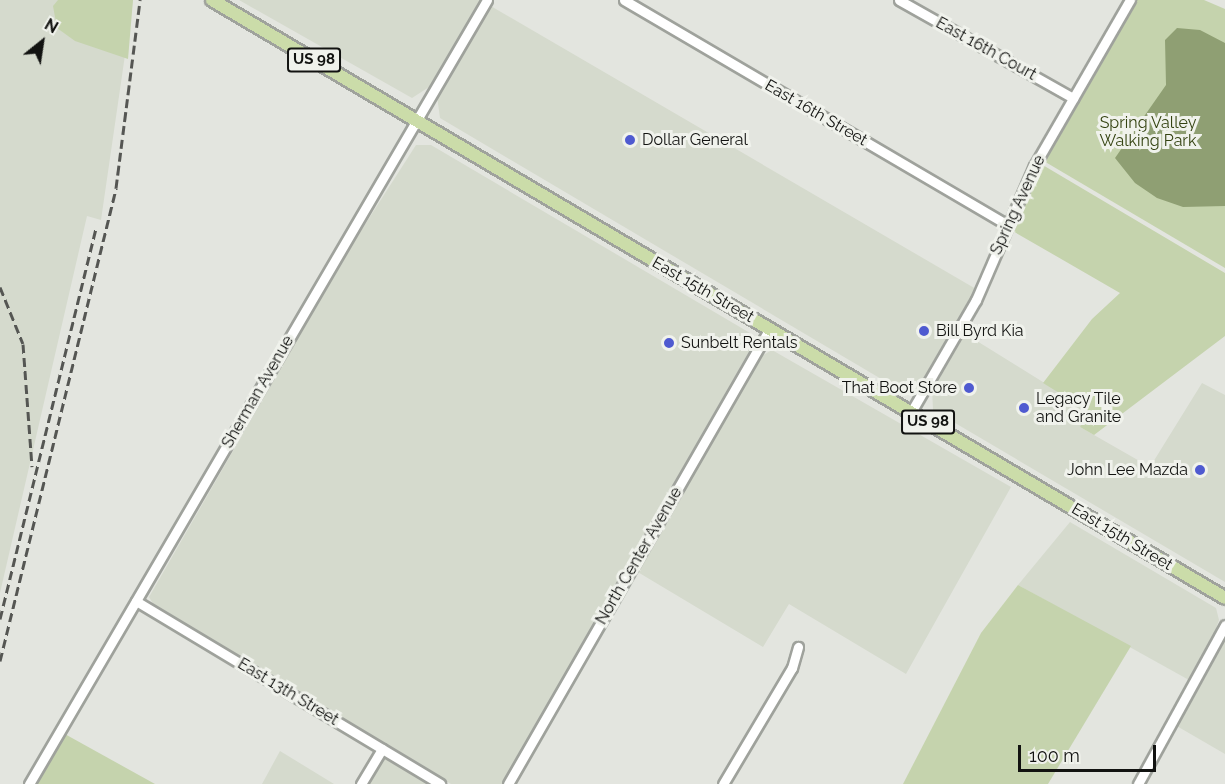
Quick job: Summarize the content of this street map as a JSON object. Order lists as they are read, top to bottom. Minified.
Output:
{"streets":{"main road":["US 98","East 15th Street"],"street":["East 16th Court","East 16th Street","Spring Avenue","Sherman Avenue","North Center Avenue","East 13th Street"]},"crossings":[["East 16th Court","Spring Avenue"],["East 16th Street","Spring Avenue"],["Spring Avenue","East 15th Street"],["East 15th Street","Sherman Avenue"],["East 15th Street","North Center Avenue"],["Sherman Avenue","East 13th Street"]],"parks":["Spring Valley Walking Park"],"places":["Dollar General","Bill Byrd Kia","Sunbelt Rentals","That Boot Store","Legacy Tile and Granite","John Lee Mazda"],"scale_bar":"100 m","north":"top right"}
